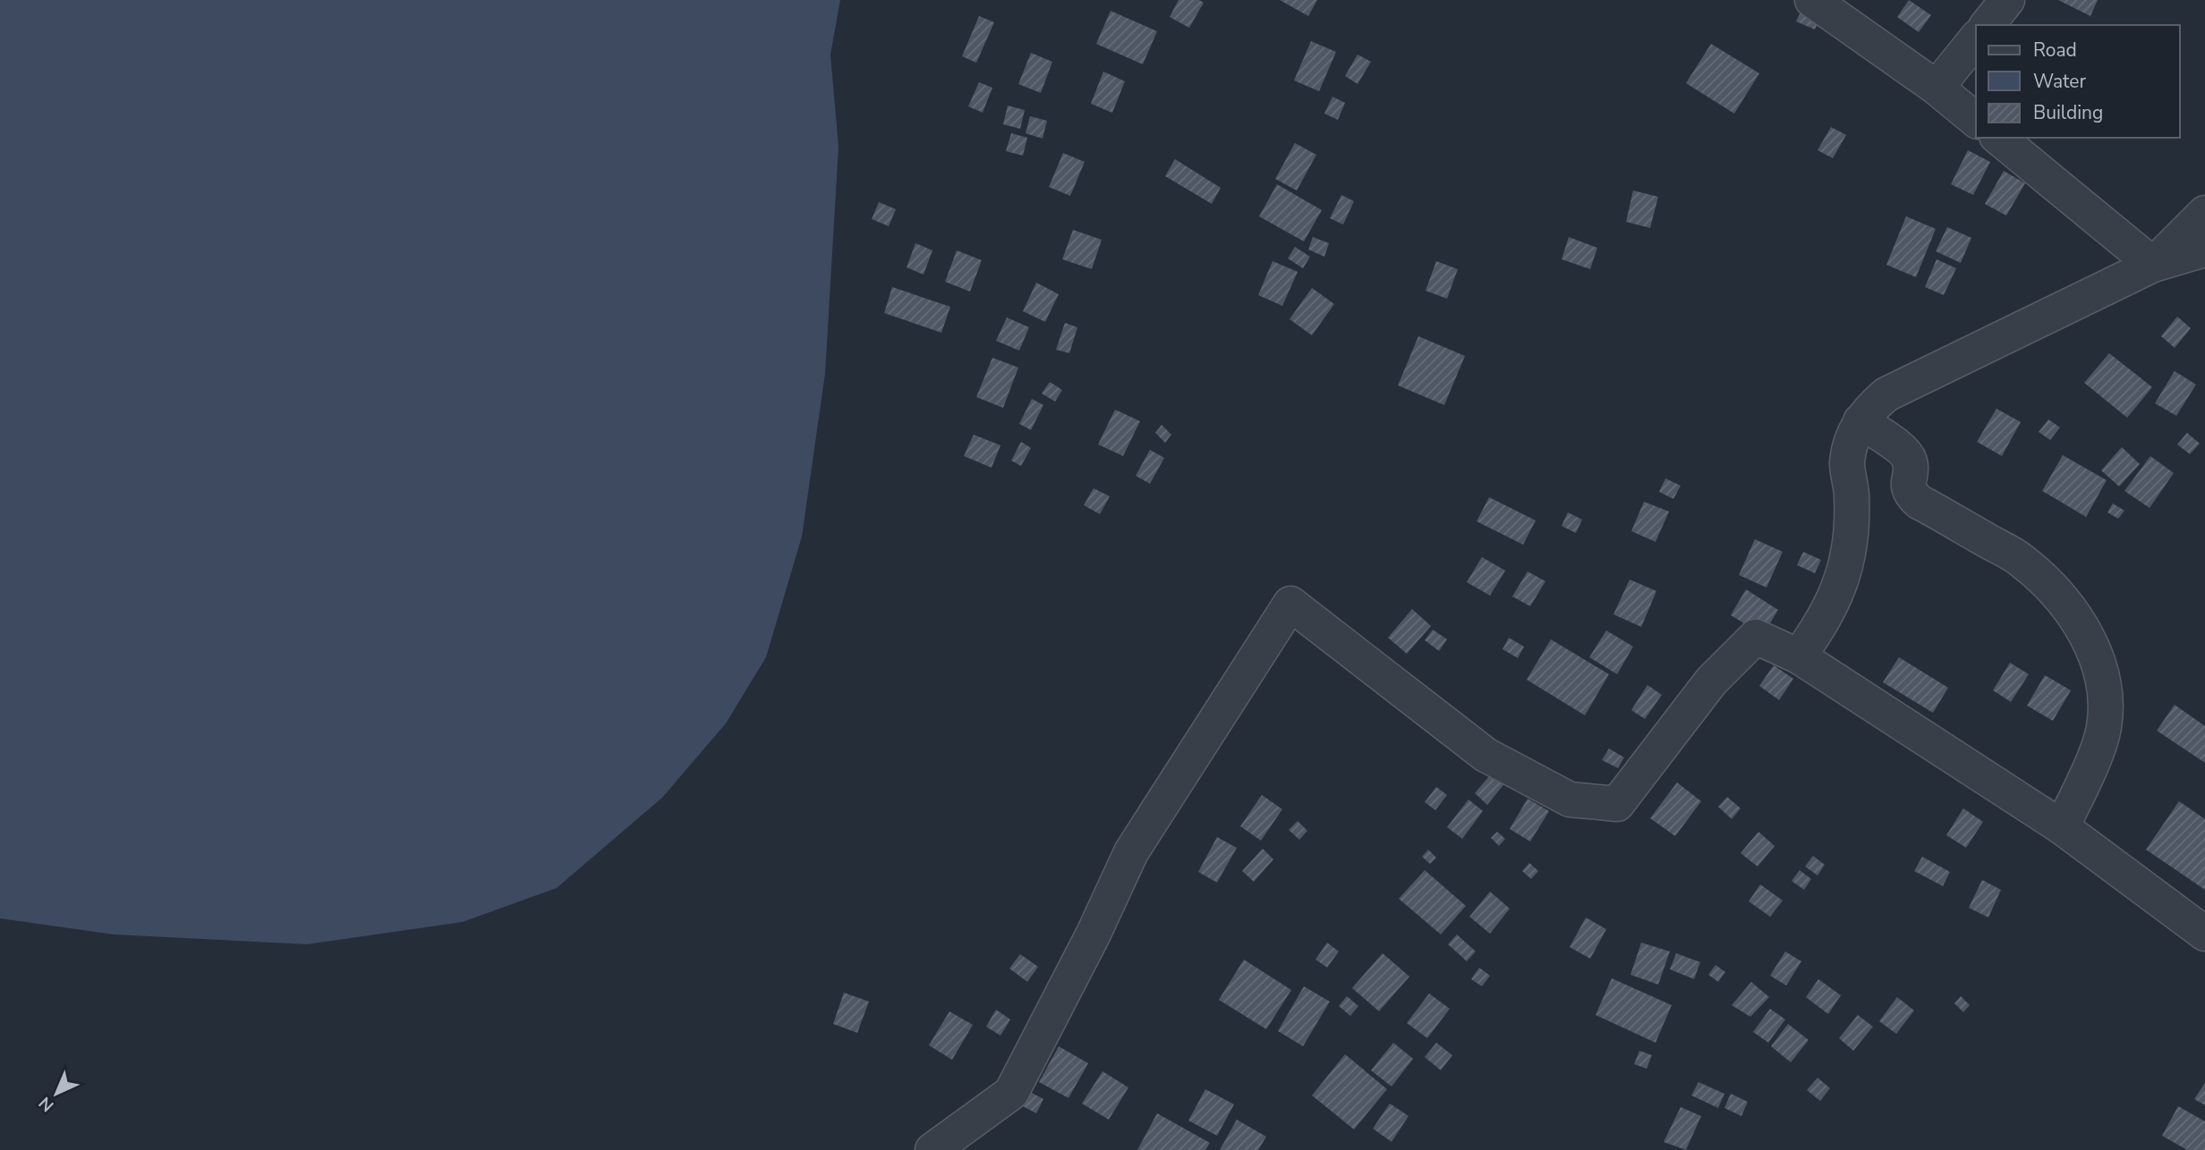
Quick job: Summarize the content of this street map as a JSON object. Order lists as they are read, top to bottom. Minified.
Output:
{"legend":["Road","Water","Building"],"north":"bottom left"}
